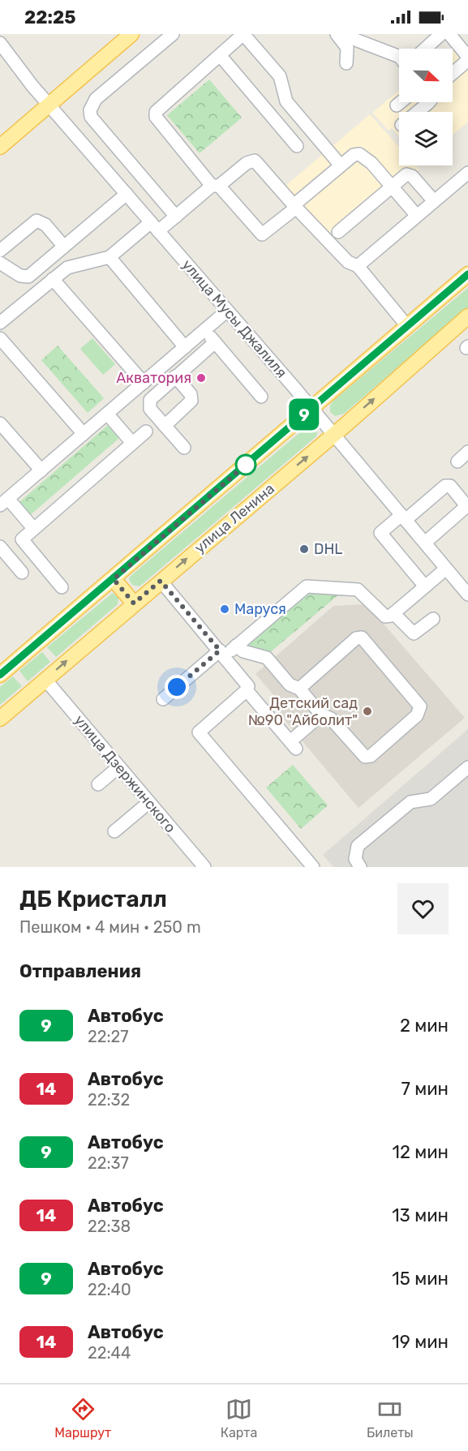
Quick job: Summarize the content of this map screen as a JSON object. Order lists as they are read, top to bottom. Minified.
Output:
{"streets":{"main road":["улица Ленина"],"street":["улица Мусы Джалиля","улица Дзержинского"]},"crossings":[["улица Мусы Джалиля","улица Ленина"],["улица Ленина","улица Дзержинского"]],"places":["Акватория","DHL","Маруся","Детский сад №90 \"Айболит\""],"lines":["bus line 9"],"north":"right","page":{"status":"22:25","on_map":"9","heading":[["ДБ Кристалл","Пешком · 4 мин · 250 m"],"Отправления"],"list":[{"mark":"9","name":"Автобус","note":"22:27","value":"2 мин"},{"mark":"14","name":"Автобус","note":"22:32","value":"7 мин"},{"mark":"9","name":"Автобус","note":"22:37","value":"12 мин"},{"mark":"14","name":"Автобус","note":"22:38","value":"13 мин"},{"mark":"9","name":"Автобус","note":"22:40","value":"15 мин"},{"mark":"14","name":"Автобус","note":"22:44","value":"19 мин"}],"tabs":["Маршрут","Карта","Билеты"]}}
